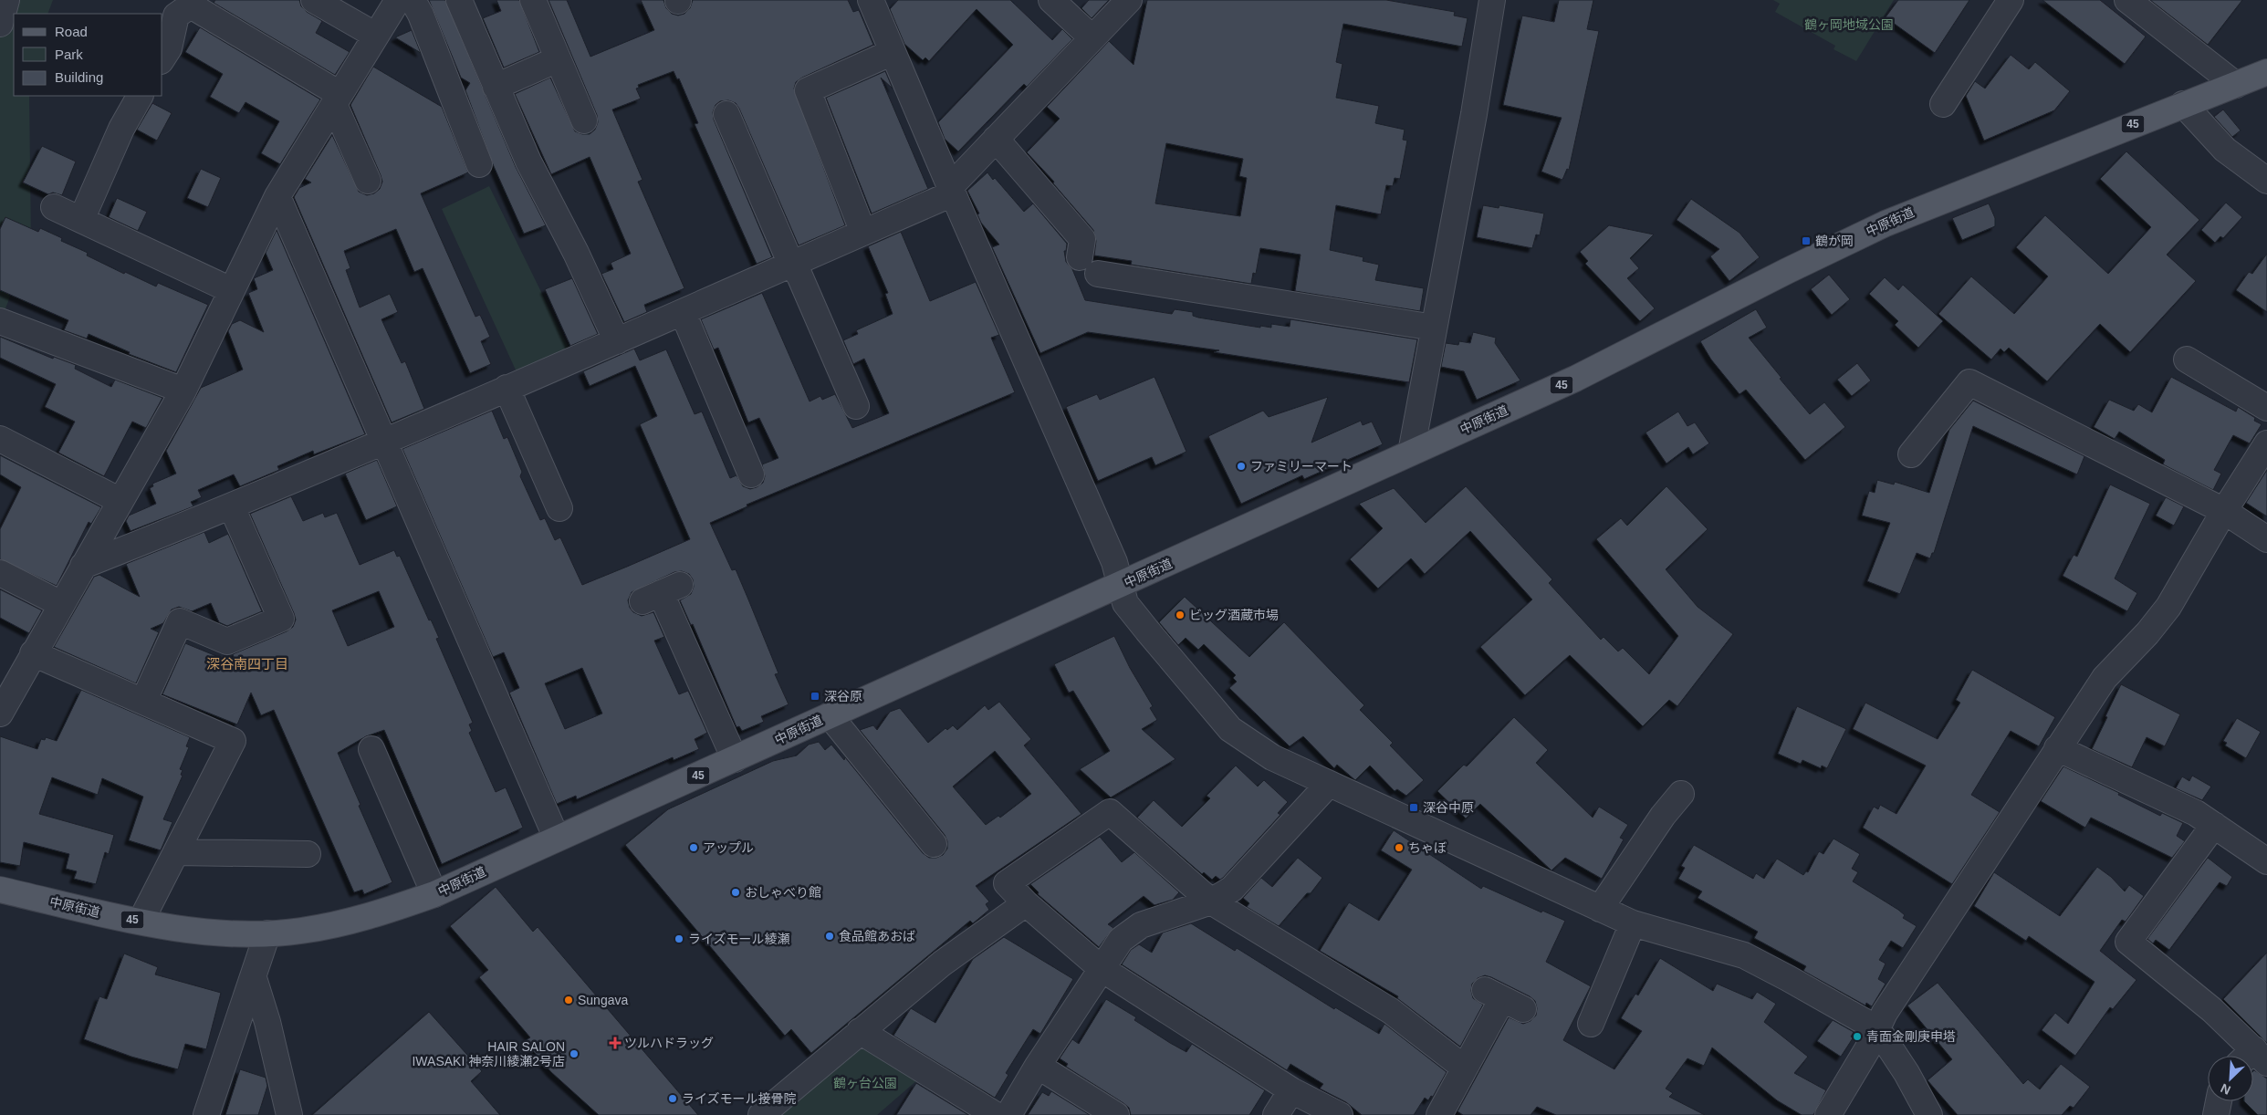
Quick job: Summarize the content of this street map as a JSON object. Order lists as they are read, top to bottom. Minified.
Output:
{"streets":{"main road":["45","中原街道"]},"districts":["深谷南四丁目"],"parks":["鶴ヶ岡地域公園","鶴ヶ台公園"],"places":{"transit":["鶴が岡","深谷原","深谷中原"],"other":["ファミリーマート","ビッグ酒蔵市場","アップル","ちゃぼ","おしゃべり館","食品館あおば","ライズモール綾瀬","Sungava","青面金剛庚申塔","HAIR SALON IWASAKI 神奈川綾瀬2号店","ライズモール接骨院"],"health":["ツルハドラッグ"]},"legend":["Road","Park","Building"],"north":"bottom left"}
